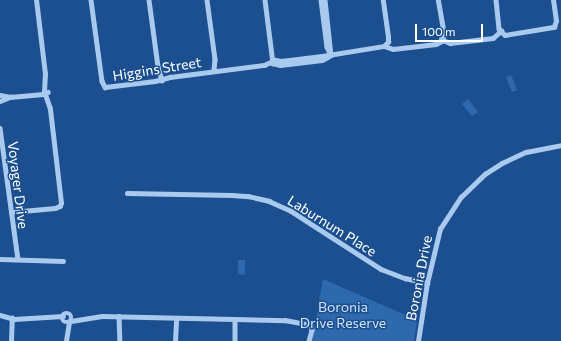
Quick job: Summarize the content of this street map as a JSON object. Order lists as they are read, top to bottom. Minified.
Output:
{"streets":{"street":["Higgins Street","Voyager Drive","Laburnum Place","Boronia Drive"]},"crossings":[["Laburnum Place","Boronia Drive"]],"parks":["Boronia Drive Reserve"],"scale_bar":"100 m"}
